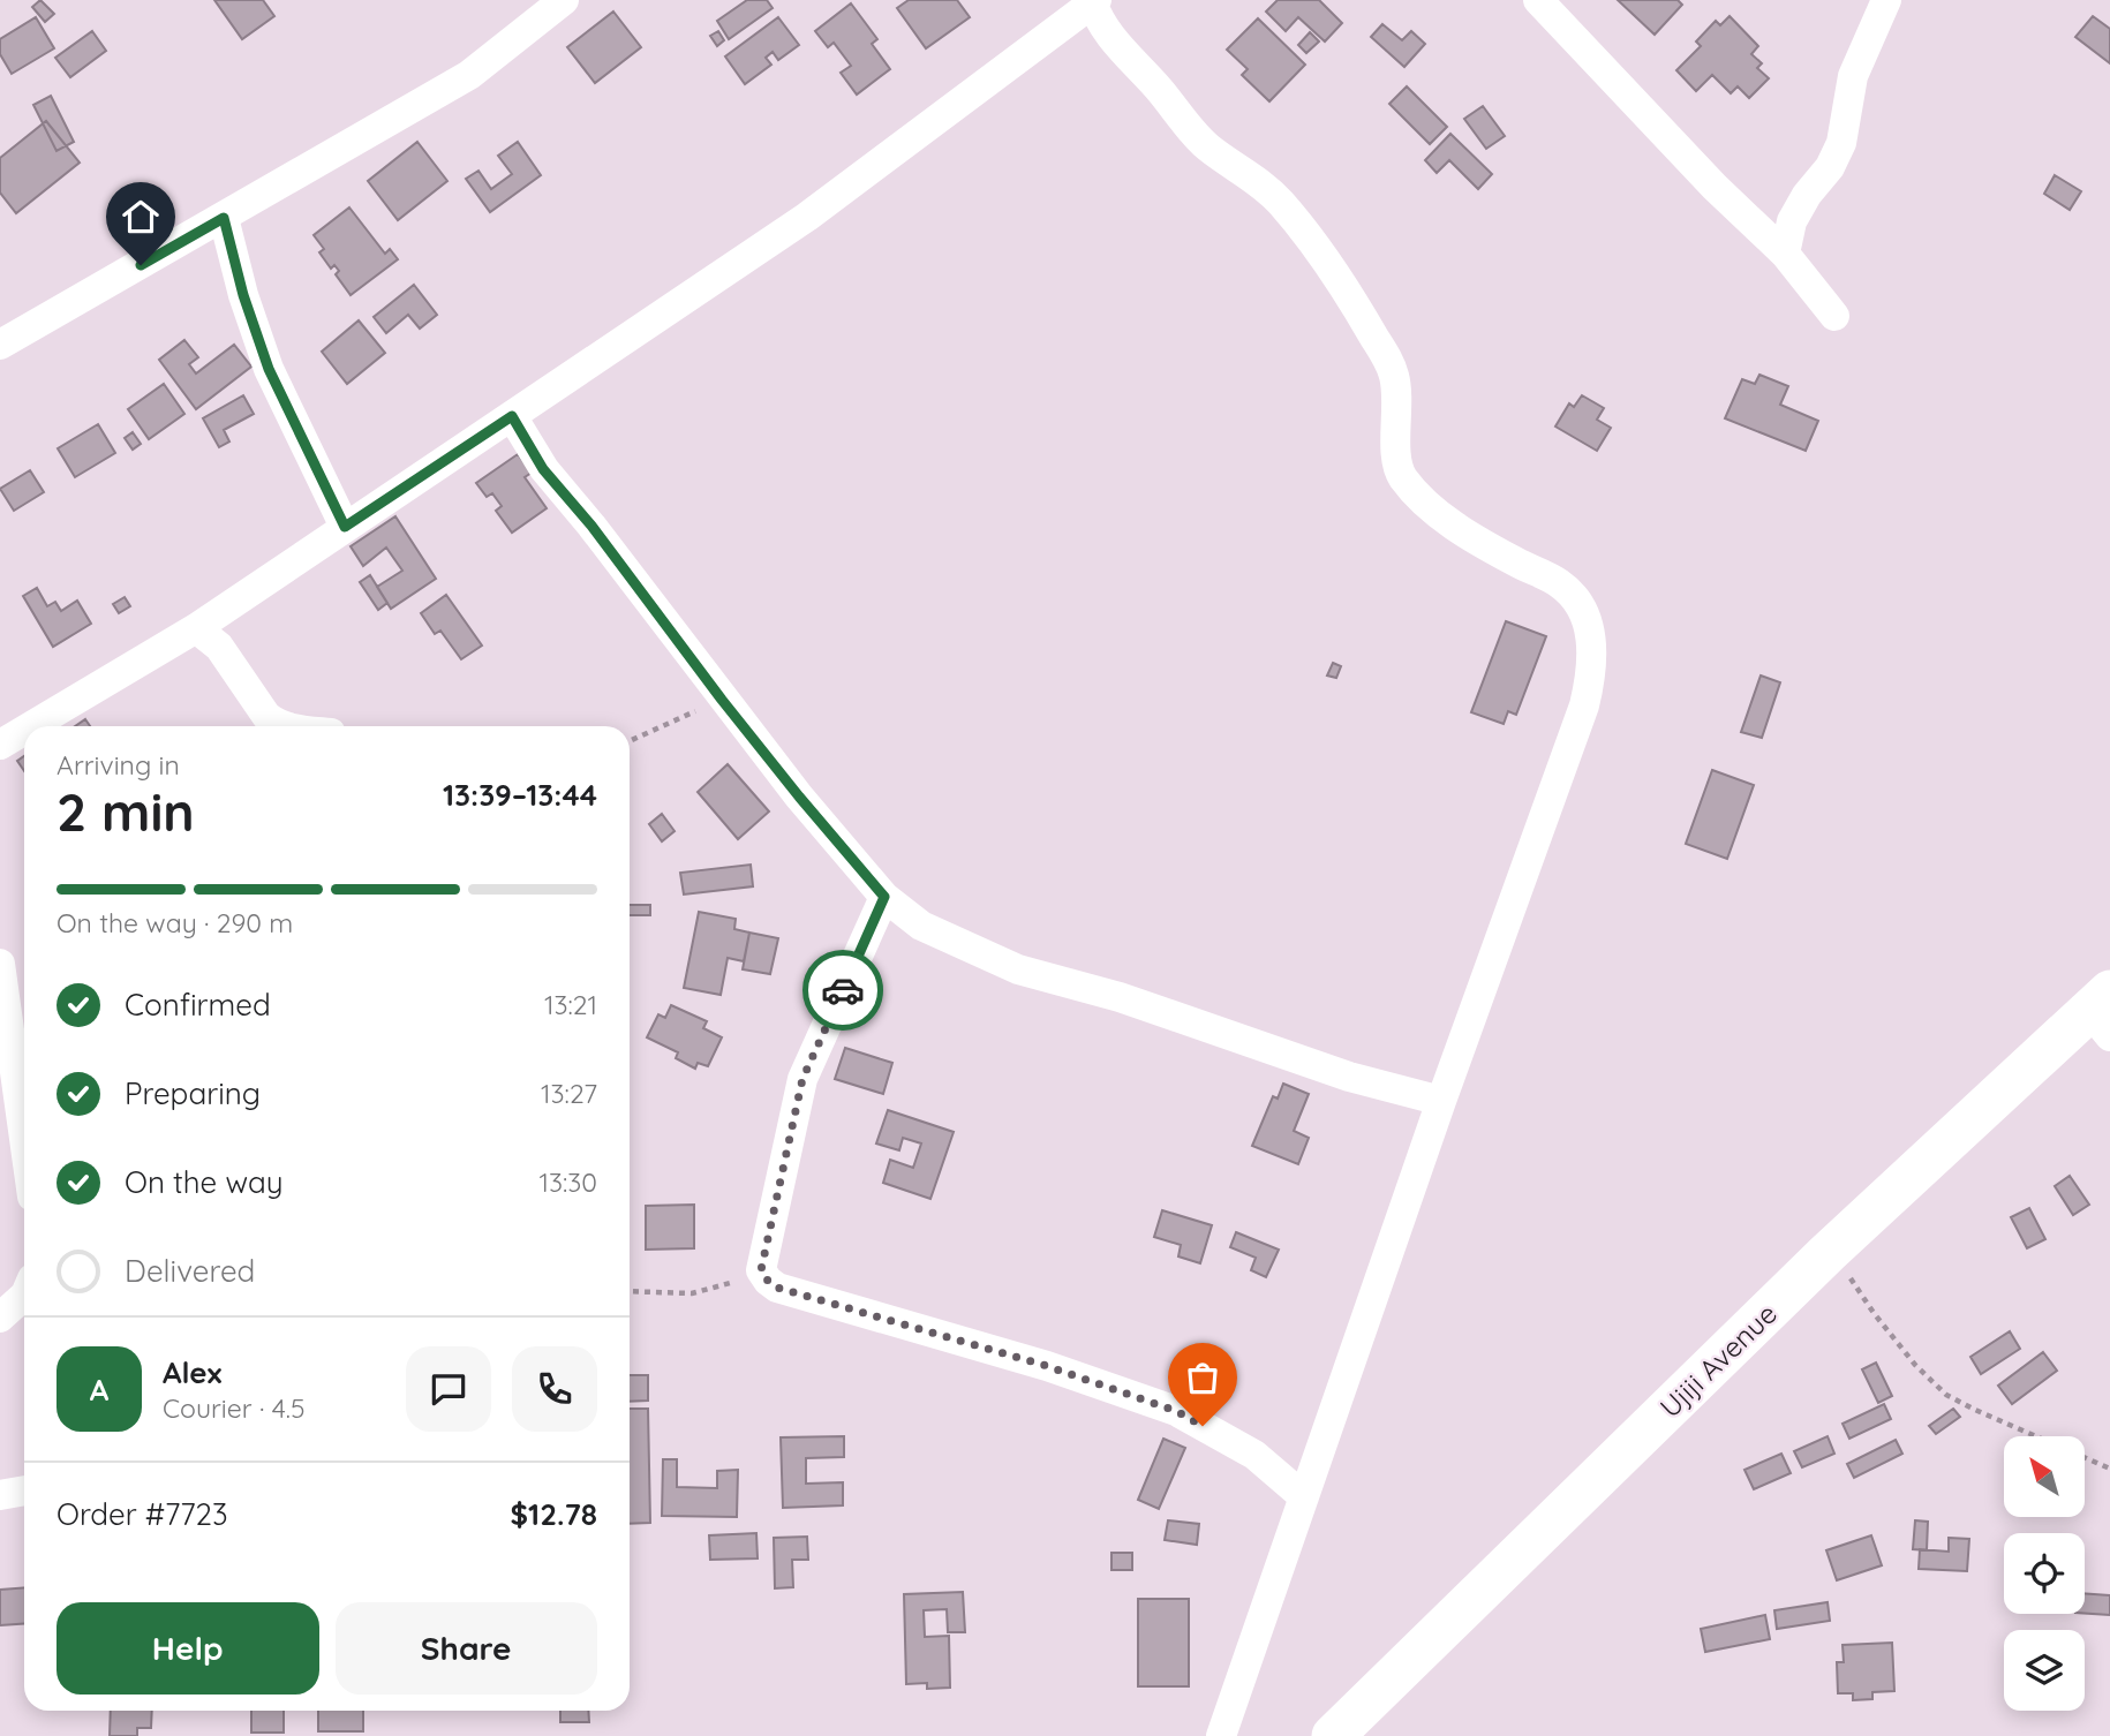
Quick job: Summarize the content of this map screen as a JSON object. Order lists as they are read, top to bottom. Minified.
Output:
{"streets":{"main road":["Ujiji Avenue"]},"north":"top left","page":{"heading":["2 min","Arriving in","13:39–13:44"],"panel":["Alex","Courier · 4.5","Order #7723","$12.78"],"bar":"On the way · 290 m","list":[["Confirmed","13:21"],["Preparing","13:27"],["On the way","13:30"],"Delivered"],"round":"A","buttons":["Help","Share"]}}
